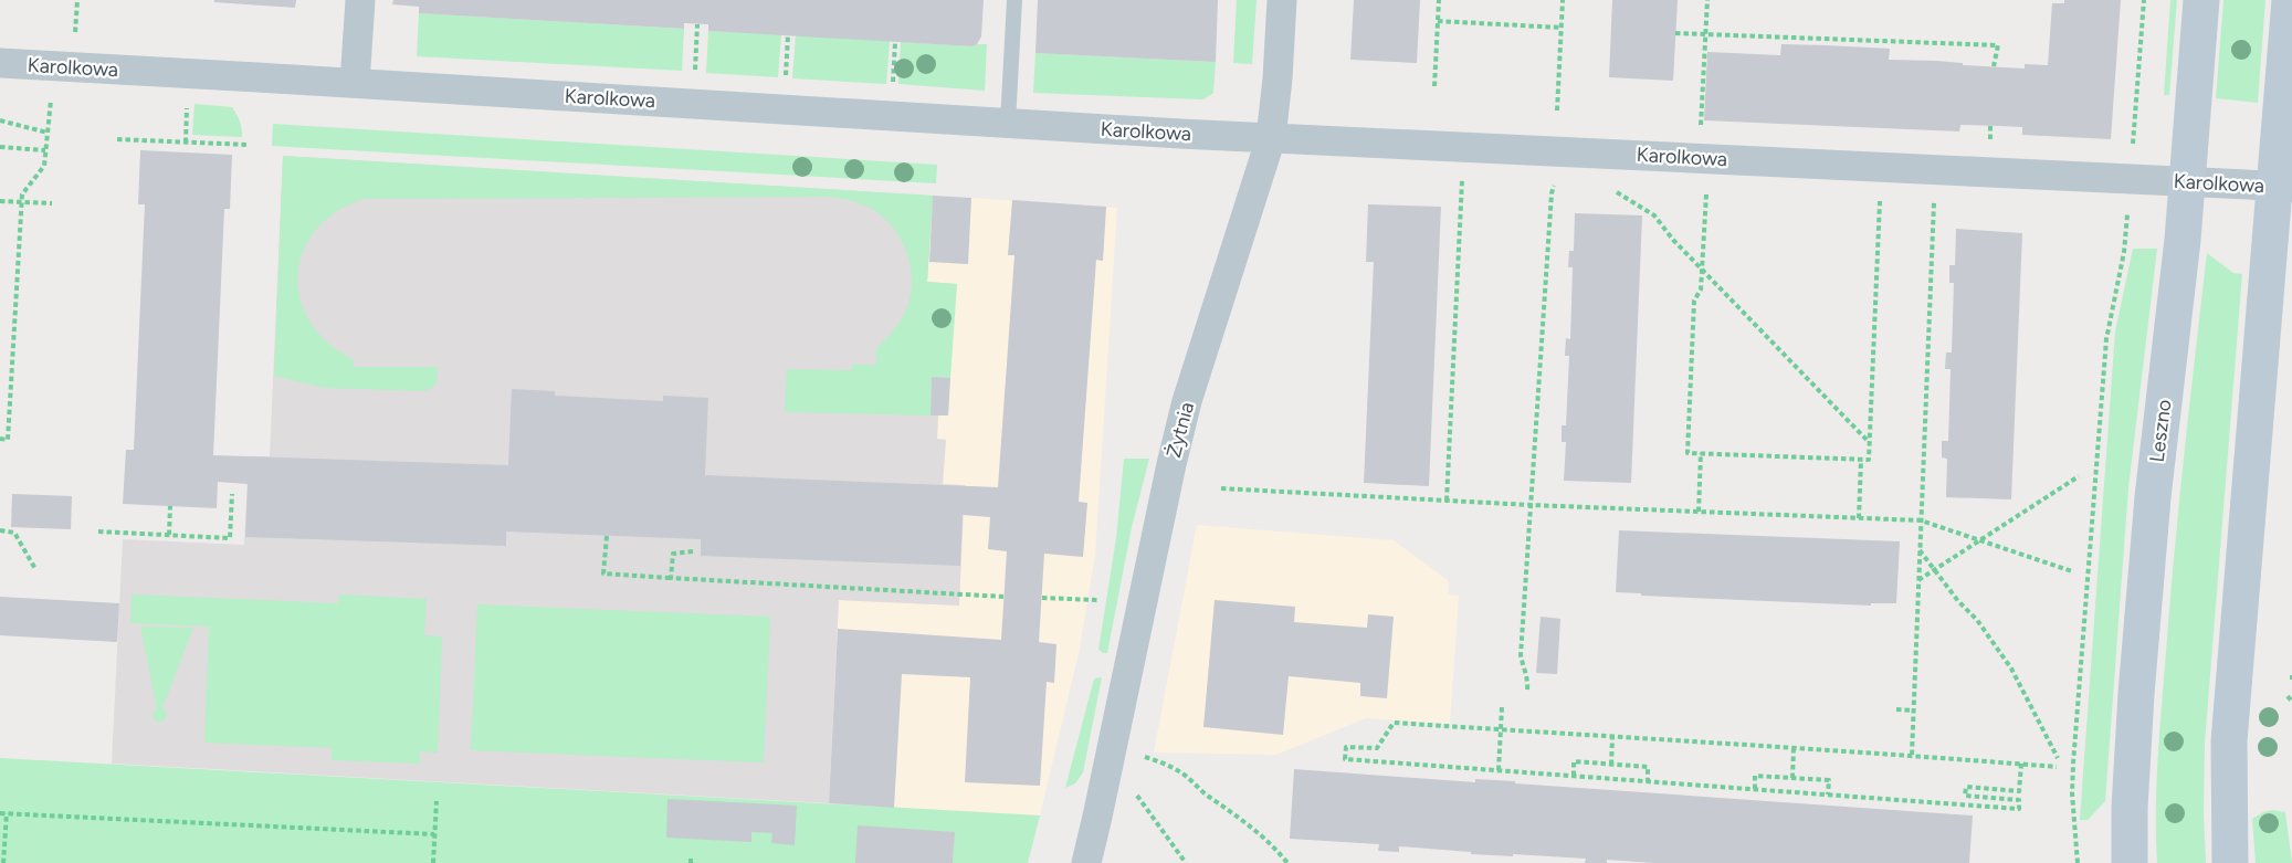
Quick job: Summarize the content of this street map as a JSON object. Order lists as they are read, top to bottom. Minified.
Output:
{"streets":{"main road":["Leszno"],"street":["Karolkowa","Żytnia"]},"crossings":[["Karolkowa","Żytnia"],["Karolkowa","Leszno"]]}
